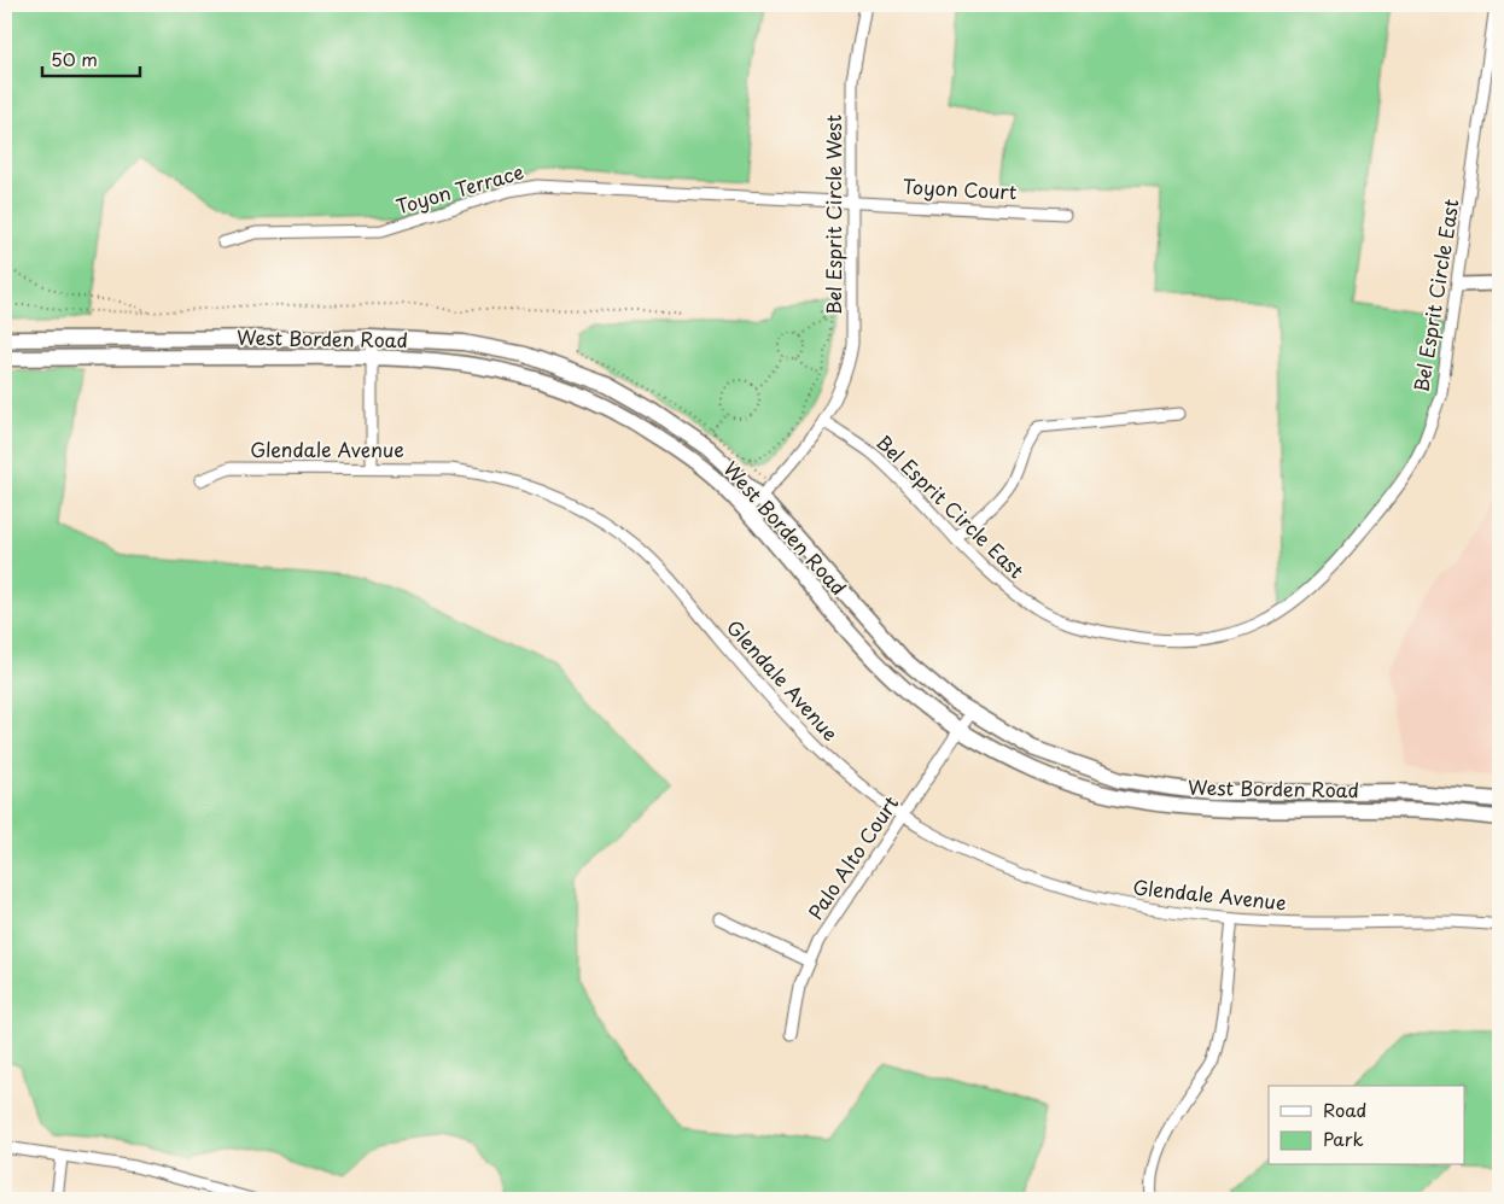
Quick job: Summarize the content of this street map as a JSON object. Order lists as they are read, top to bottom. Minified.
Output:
{"streets":{"main road":["West Borden Road"],"street":["Toyon Terrace","Toyon Court","Bel Esprit Circle West","Bel Esprit Circle East","Glendale Avenue","Palo Alto Court"]},"crossings":[["Toyon Terrace","Toyon Court"],["Toyon Terrace","Bel Esprit Circle West"],["Toyon Court","Bel Esprit Circle West"],["Bel Esprit Circle West","Bel Esprit Circle East"],["Bel Esprit Circle West","West Borden Road"],["West Borden Road","Palo Alto Court"],["Glendale Avenue","Palo Alto Court"]],"legend":["Road","Park"],"scale_bar":"50 m"}
